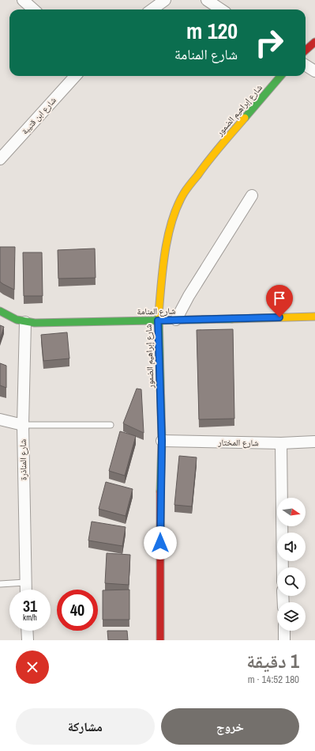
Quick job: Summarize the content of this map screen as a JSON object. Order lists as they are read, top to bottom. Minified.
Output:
{"streets":{"street":["شارع إبراهيم الضمور","شارع ابن قتيبة","شارع المنامة","شارع المختار","شارع المناذرة"]},"crossings":[["شارع إبراهيم الضمور","شارع المنامة"],["شارع إبراهيم الضمور","شارع المختار"],["شارع المنامة","شارع المناذرة"]],"north":"right","page":{"turn":["120 m","شارع المنامة"],"speed":"31 km/h","limit":"40","heading":["1 دقيقة","180 m · 14:52"],"buttons":["خروج","مشاركة"]}}
